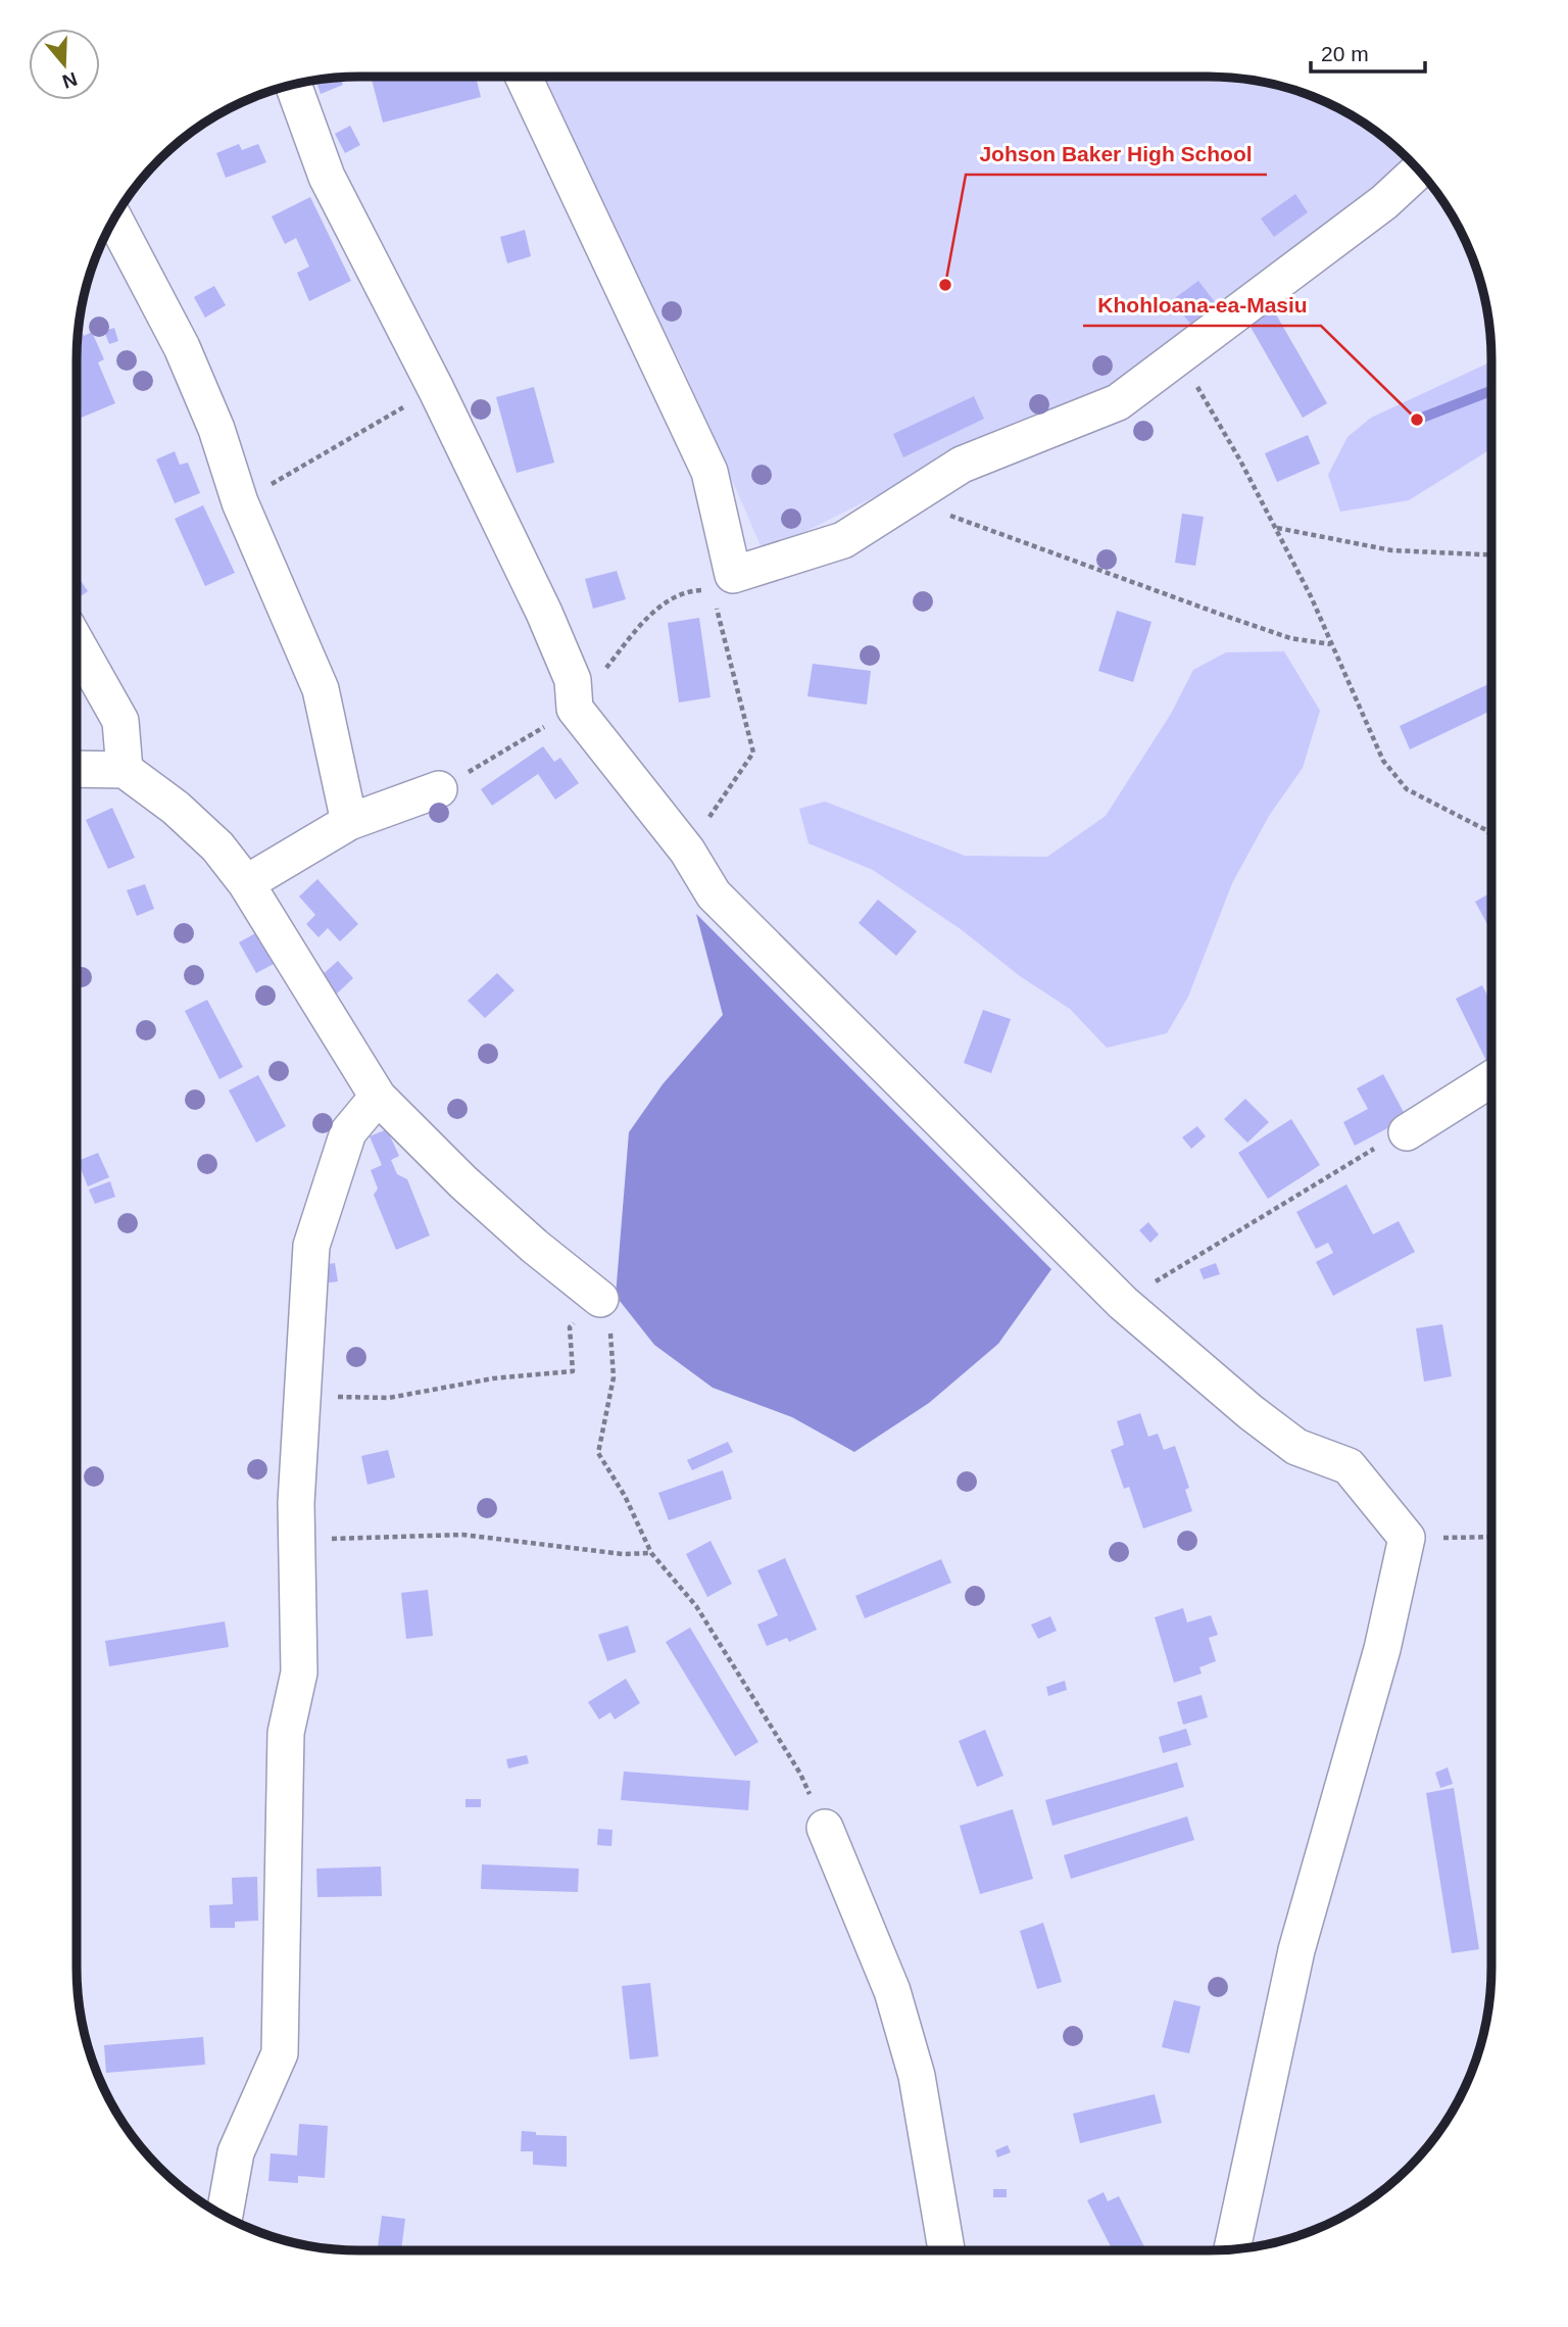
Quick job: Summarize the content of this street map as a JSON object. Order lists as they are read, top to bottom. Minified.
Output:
{"places":["Johson Baker High School","Khohloana-ea-Masiu"],"scale_bar":"20 m","north":"bottom"}
